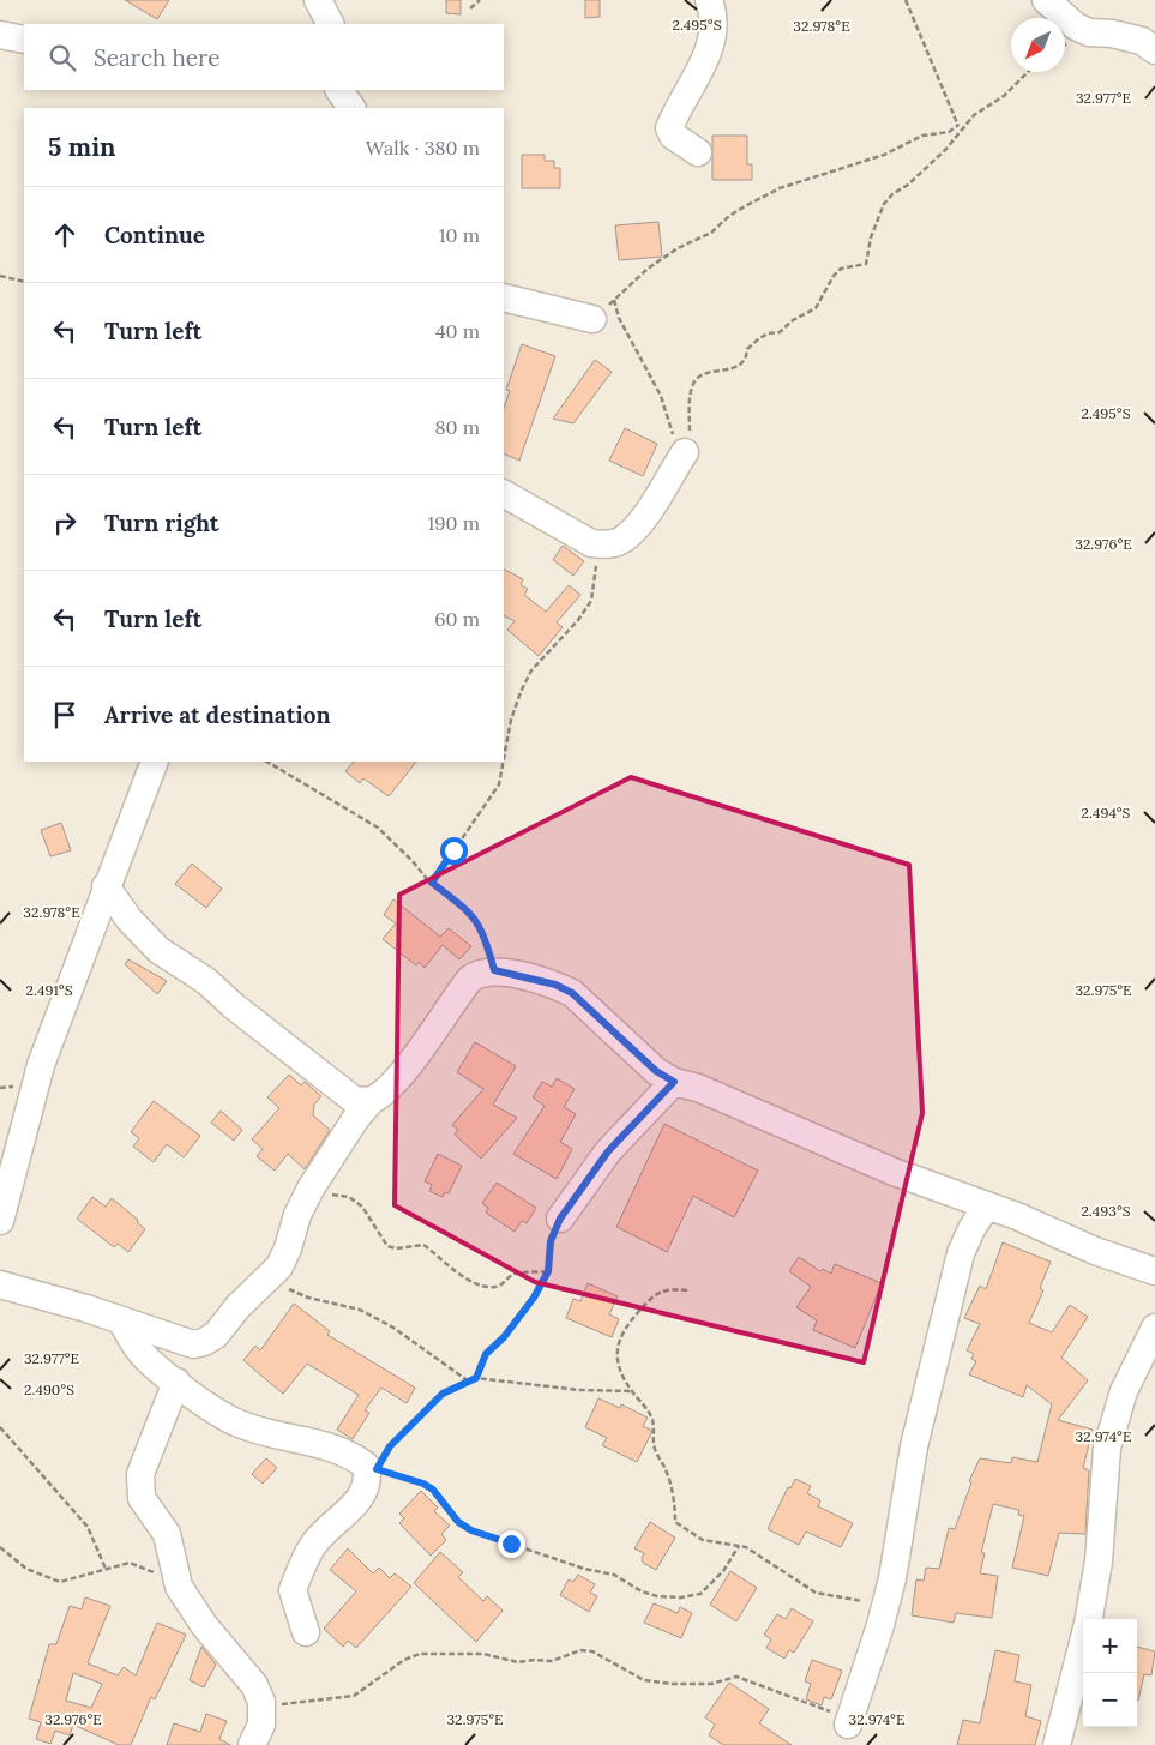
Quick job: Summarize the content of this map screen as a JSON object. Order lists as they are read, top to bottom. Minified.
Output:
{"north":"bottom left","page":{"search":"Search here","heading":["5 min","Walk · 380 m"],"list":[["Continue","10 m"],["Turn left","40 m"],["Turn left","80 m"],["Turn right","190 m"],["Turn left","60 m"],"Arrive at destination"],"map_buttons":["+","−"]},"coordinates":["2.495°S","32.978°E","32.977°E","32.976°E","2.494°S","32.975°E","2.491°S","2.493°S","2.490°S","32.974°E"]}
